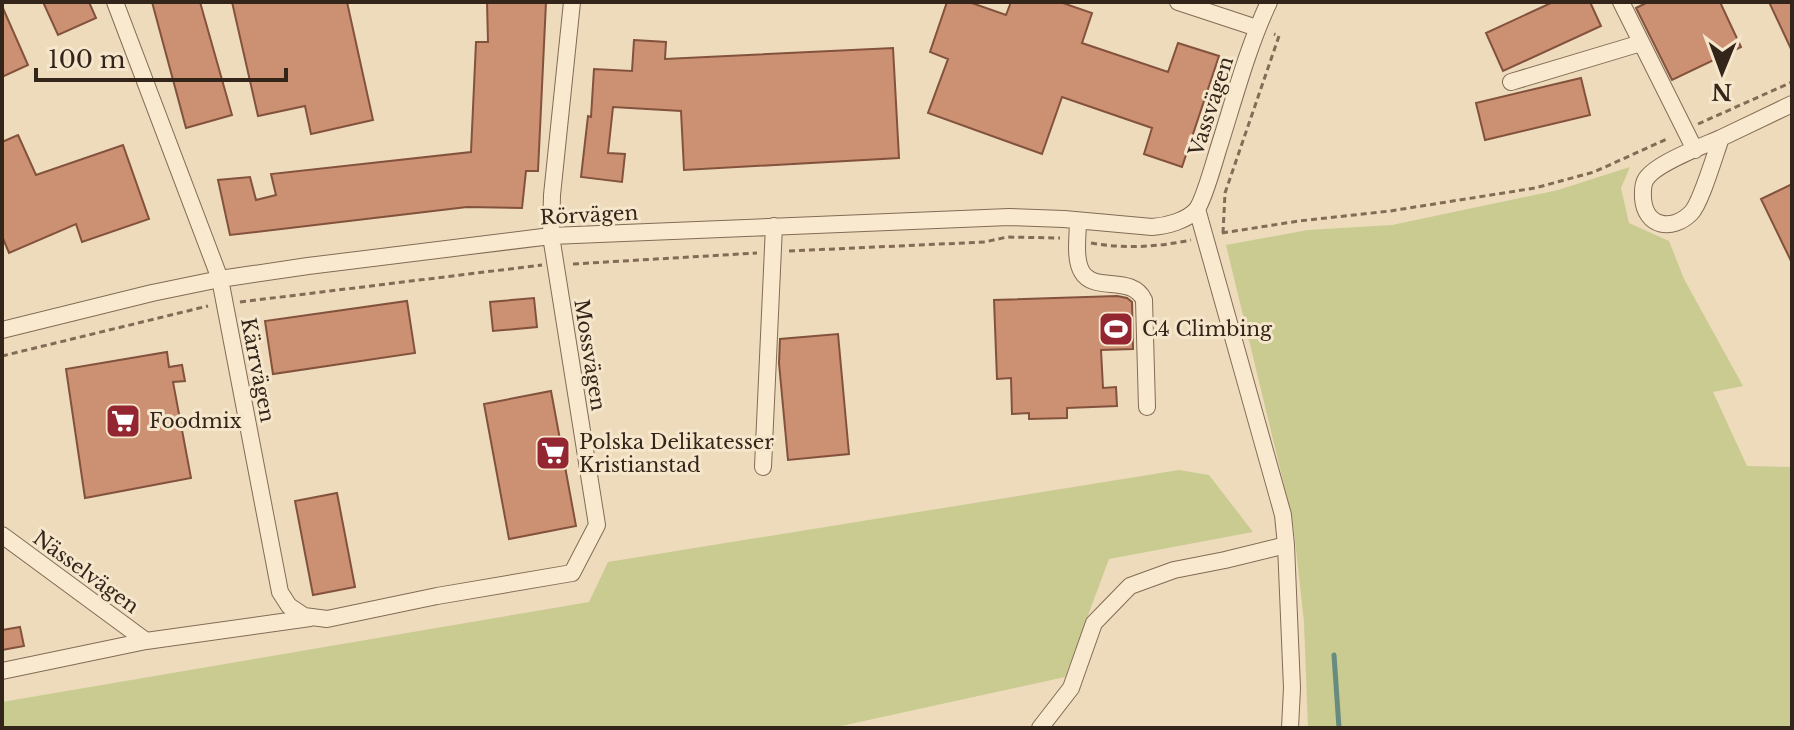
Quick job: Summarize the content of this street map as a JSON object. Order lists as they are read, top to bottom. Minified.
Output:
{"streets":{"street":["Vassvägen","Rörvägen","Mossvägen","Kärrvägen","Nässelvägen"]},"crossings":[["Vassvägen","Rörvägen"],["Rörvägen","Mossvägen"],["Rörvägen","Kärrvägen"],["Mossvägen","Kärrvägen"]],"places":{"sports":["C4 Climbing"],"supermarket":["Foodmix","Polska Delikatesser Kristianstad"]},"scale_bar":"100 m","north":"bottom"}
